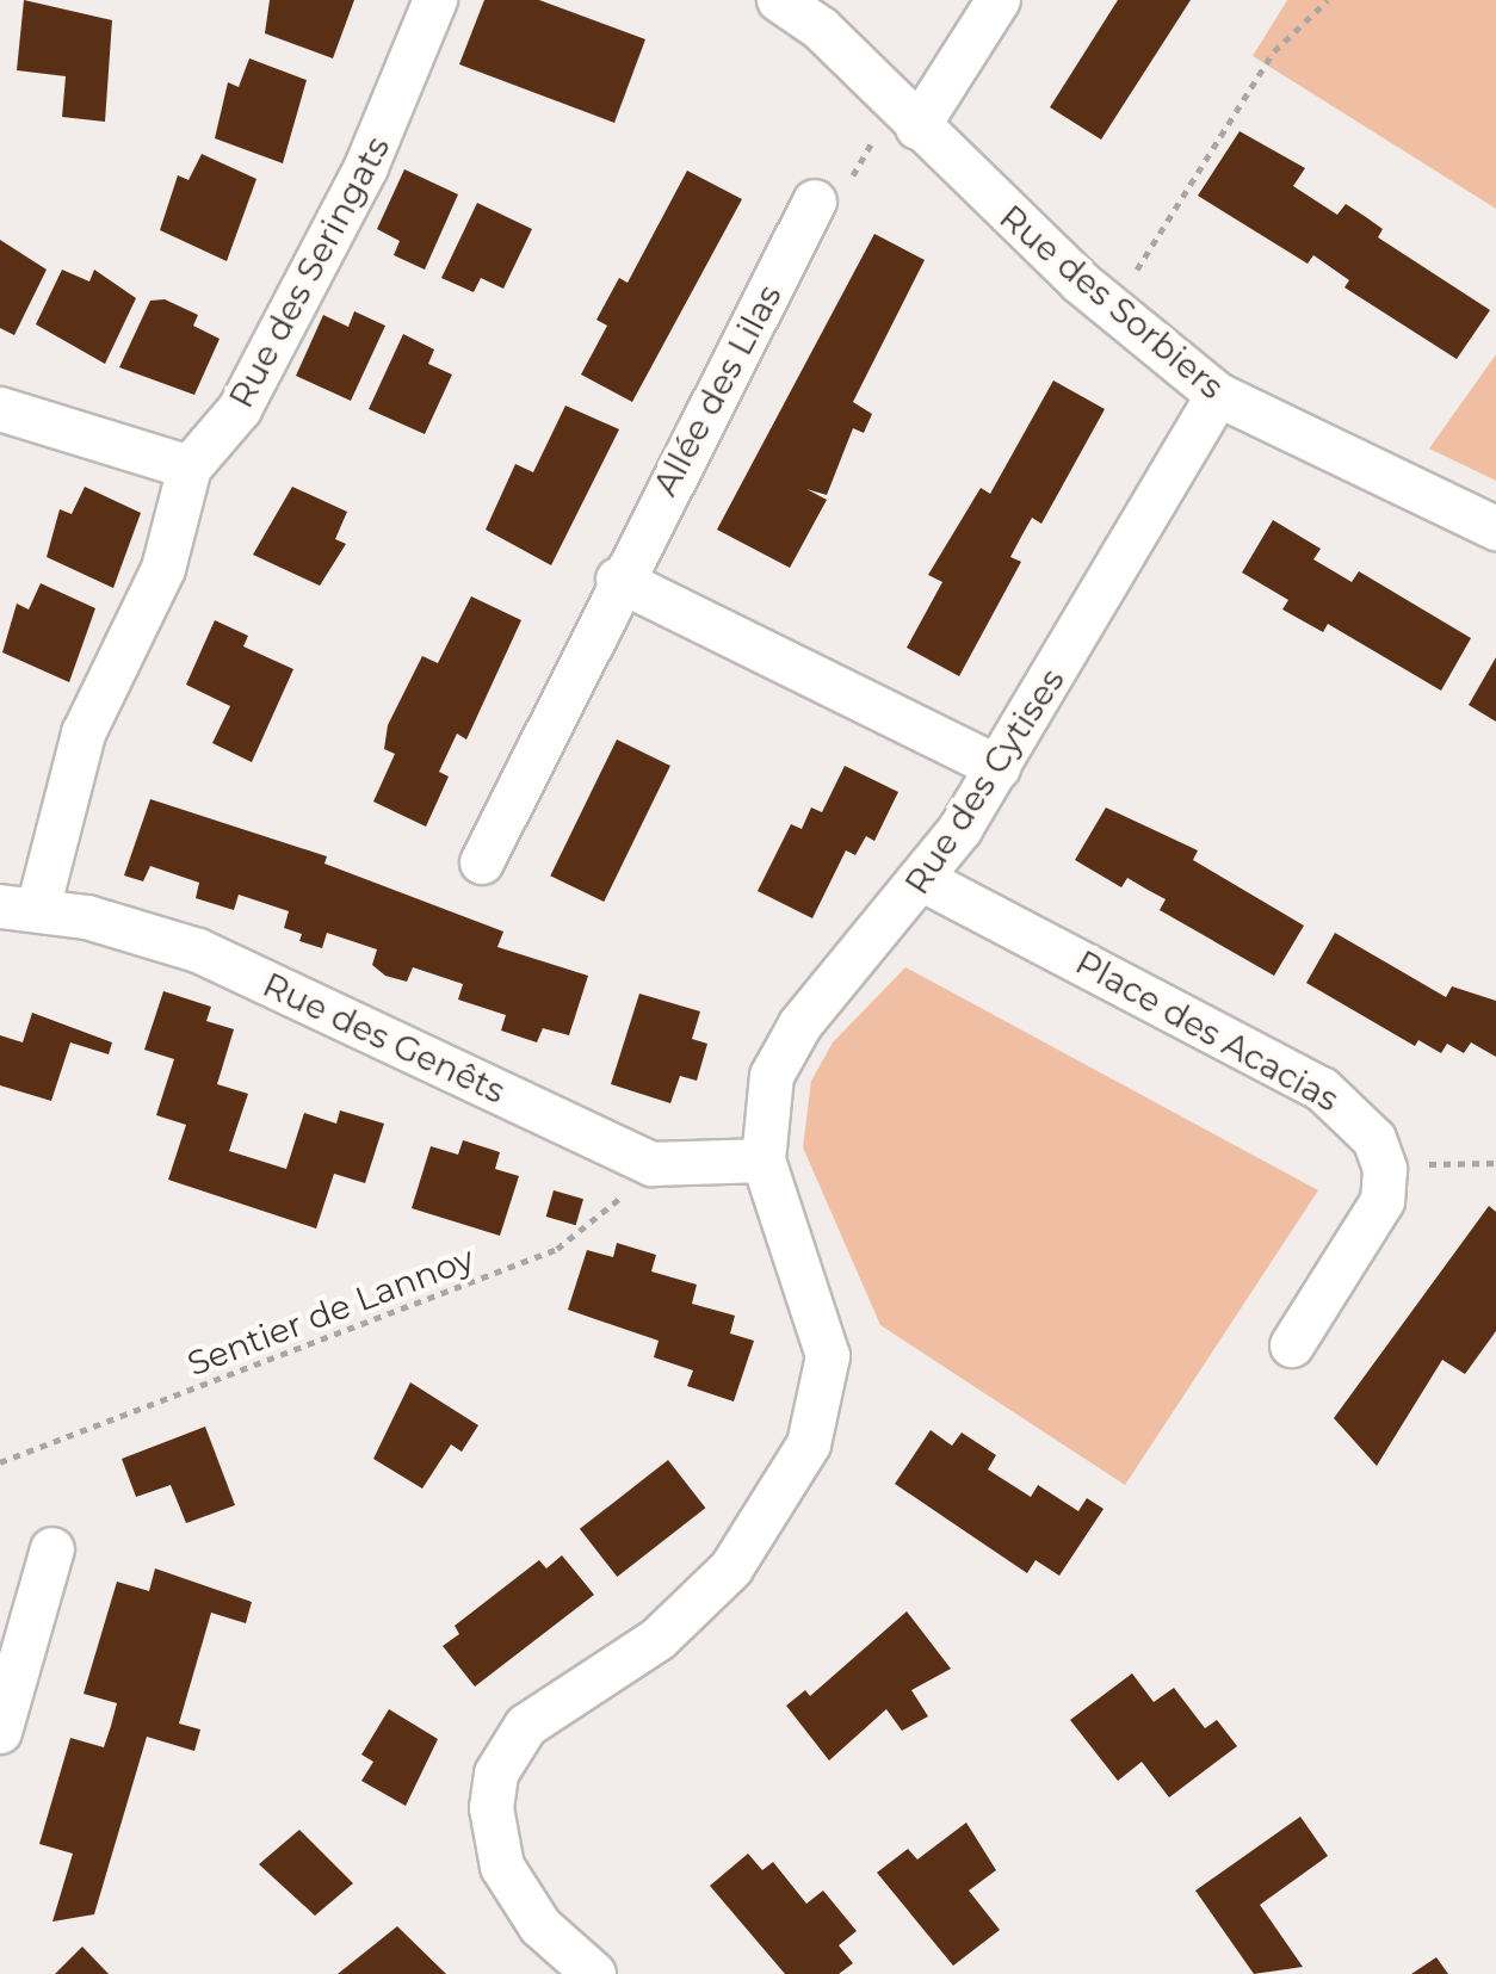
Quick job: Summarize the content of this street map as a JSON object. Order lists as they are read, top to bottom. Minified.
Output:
{"streets":{"street":["Rue des Seringats","Rue des Sorbiers","Allée des Lilas","Rue des Cytises","Place des Acacias","Rue des Genêts"],"path":["Sentier de Lannoy"]},"crossings":[["Rue des Seringats","Rue des Genêts"],["Rue des Sorbiers","Rue des Cytises"],["Rue des Cytises","Place des Acacias"],["Rue des Cytises","Rue des Genêts"],["Rue des Genêts","Sentier de Lannoy"]]}
